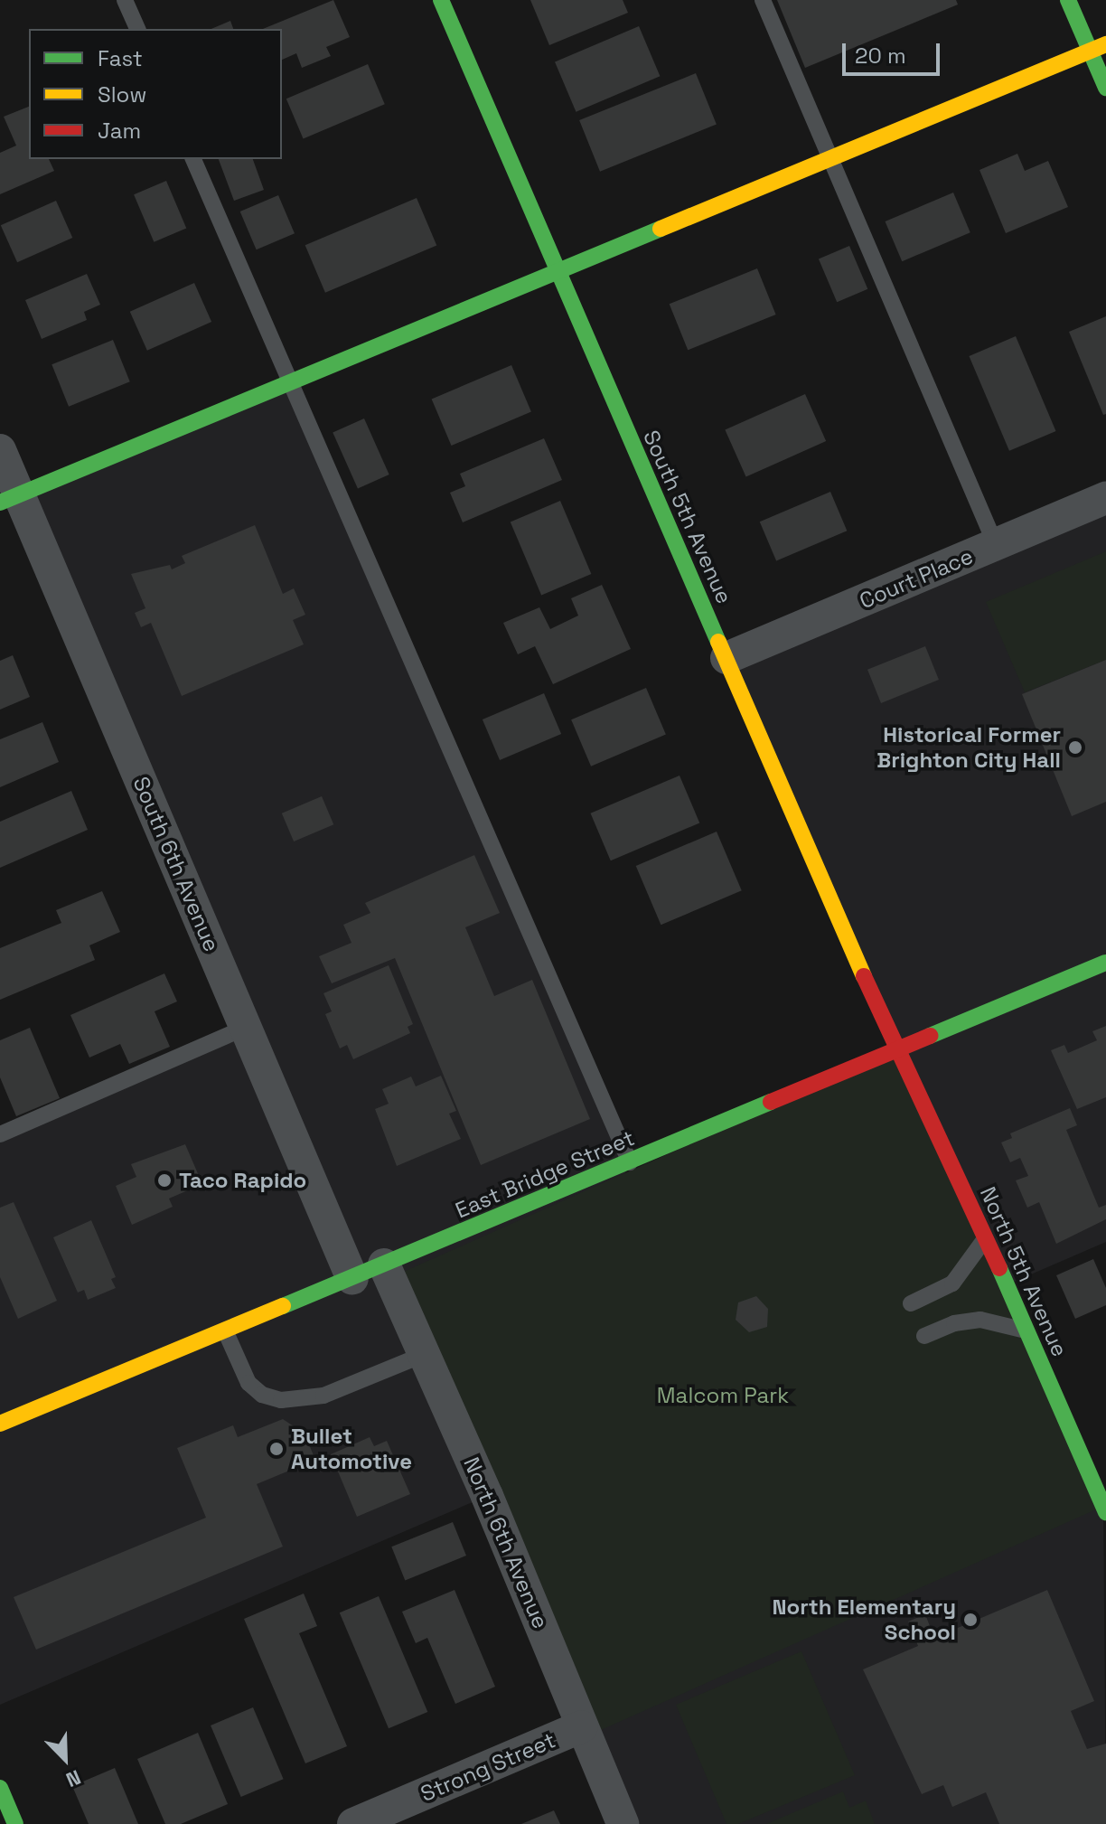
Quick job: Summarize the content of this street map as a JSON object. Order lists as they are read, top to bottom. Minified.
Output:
{"streets":{"street":["South 5th Avenue","Court Place","South 6th Avenue","East Bridge Street","North 5th Avenue","North 6th Avenue","Strong Street"]},"crossings":[["South 5th Avenue","Court Place"],["South 5th Avenue","East Bridge Street"],["South 5th Avenue","North 5th Avenue"],["South 6th Avenue","East Bridge Street"],["East Bridge Street","North 5th Avenue"],["East Bridge Street","North 6th Avenue"],["North 6th Avenue","Strong Street"]],"parks":["Malcom Park"],"places":["Historical Former Brighton City Hall","Taco Rapido","Bullet Automotive","North Elementary School"],"legend":["Fast","Slow","Jam"],"scale_bar":"20 m","north":"bottom right"}
